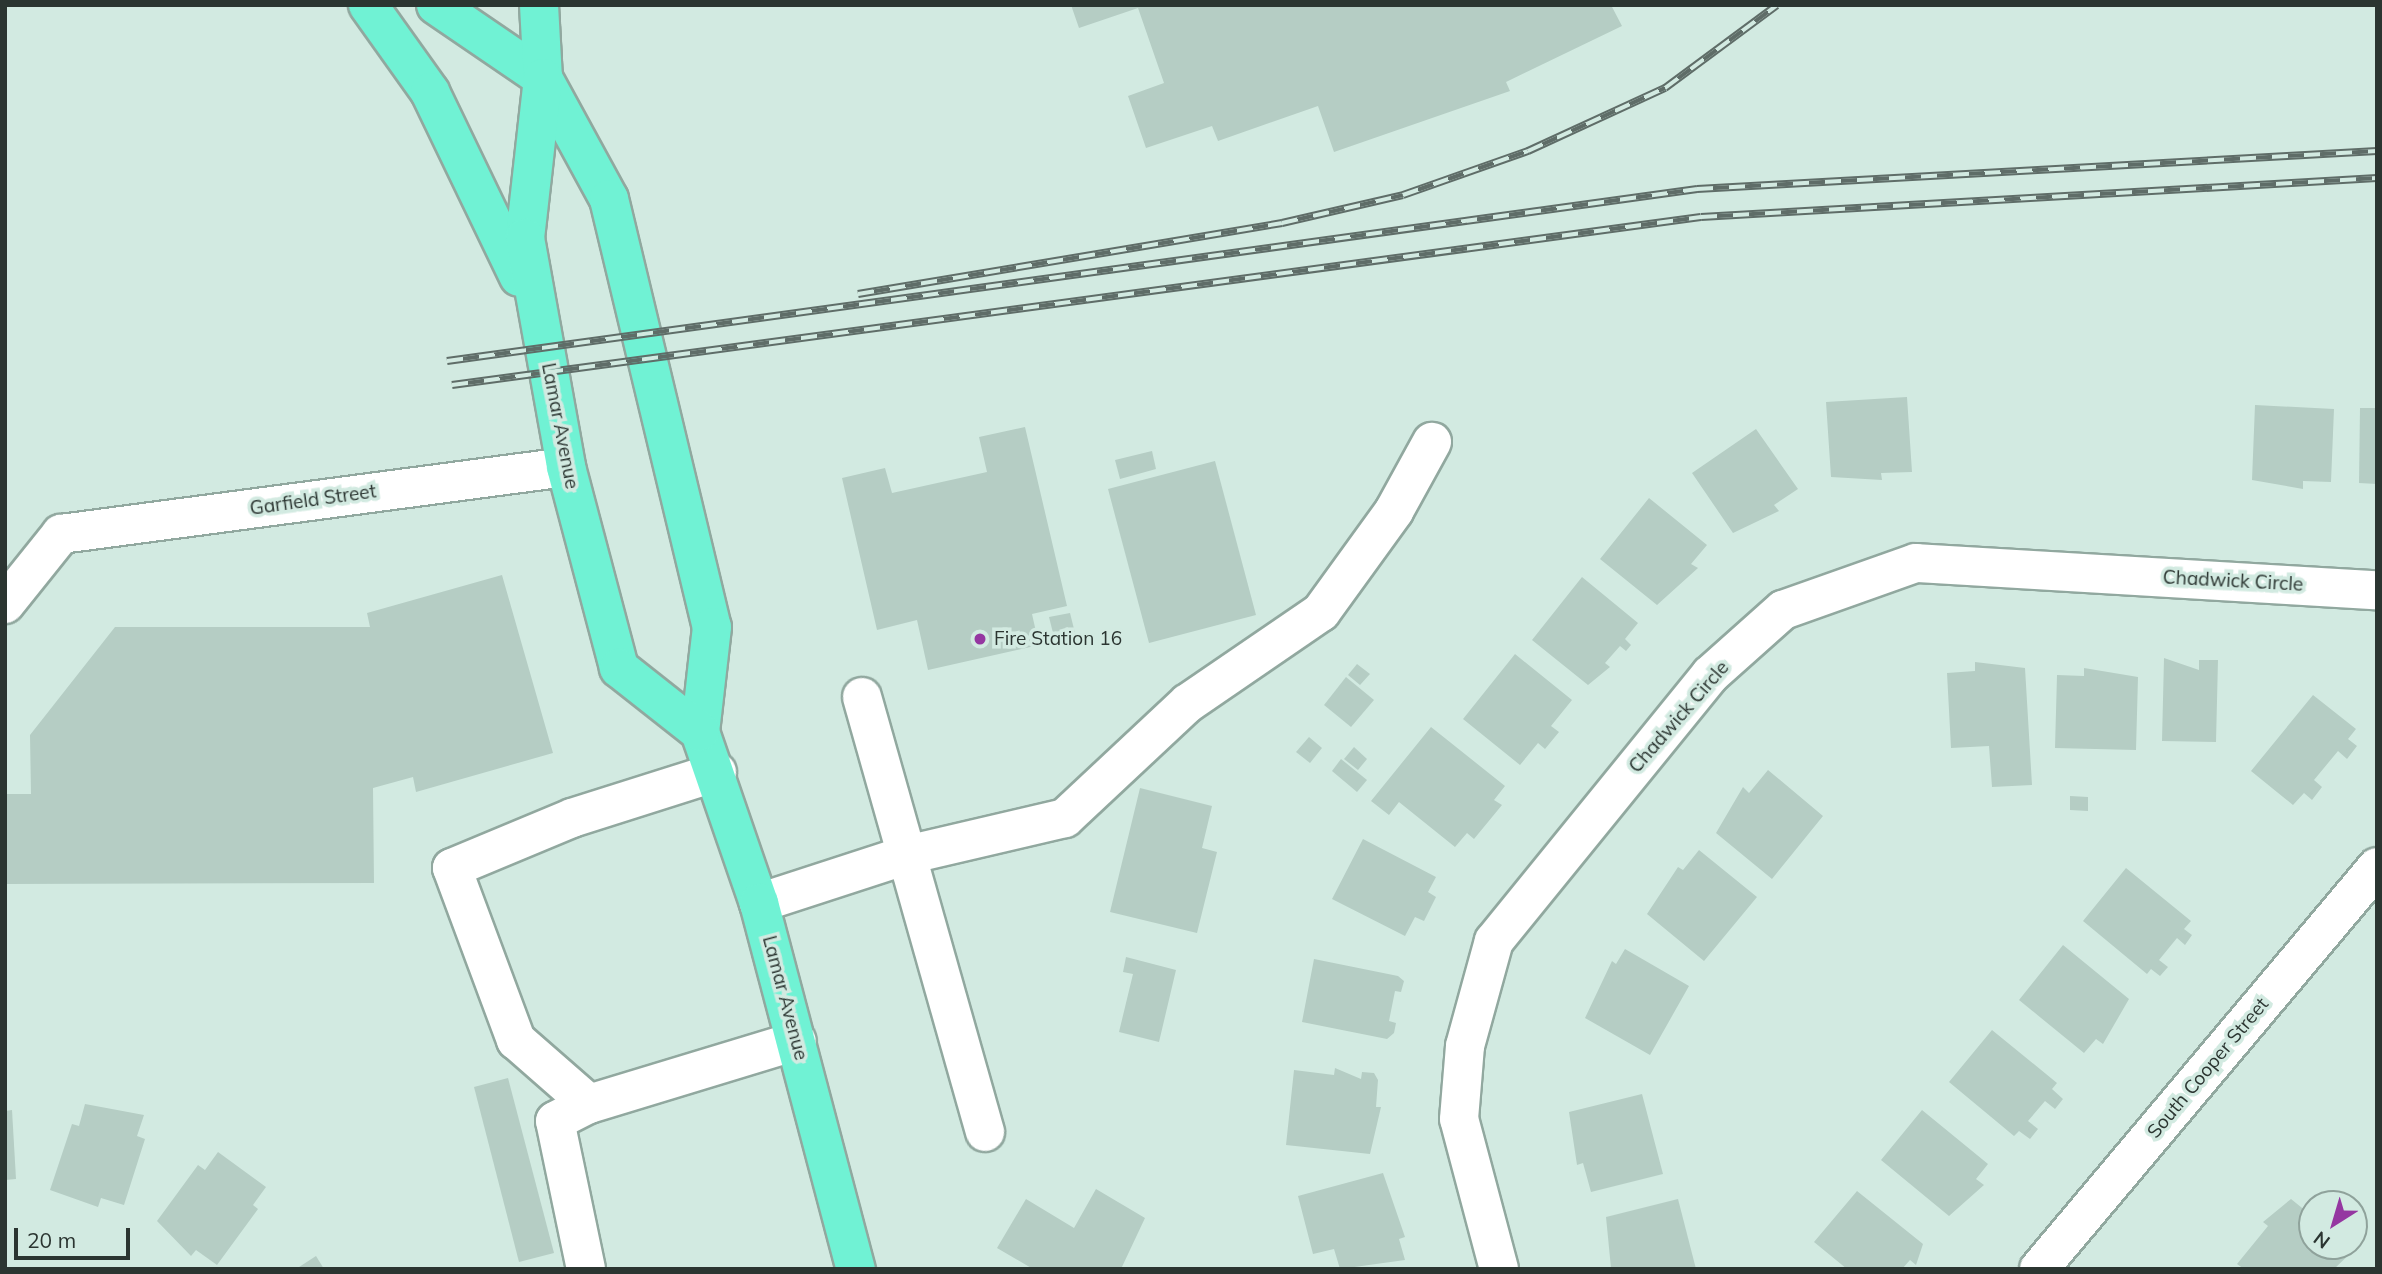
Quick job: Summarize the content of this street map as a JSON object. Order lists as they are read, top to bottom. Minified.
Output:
{"streets":{"main road":["Lamar Avenue"],"street":["Garfield Street","Chadwick Circle","South Cooper Street"]},"crossings":[["Lamar Avenue","Garfield Street"]],"places":["Fire Station 16"],"scale_bar":"20 m","north":"bottom left"}
